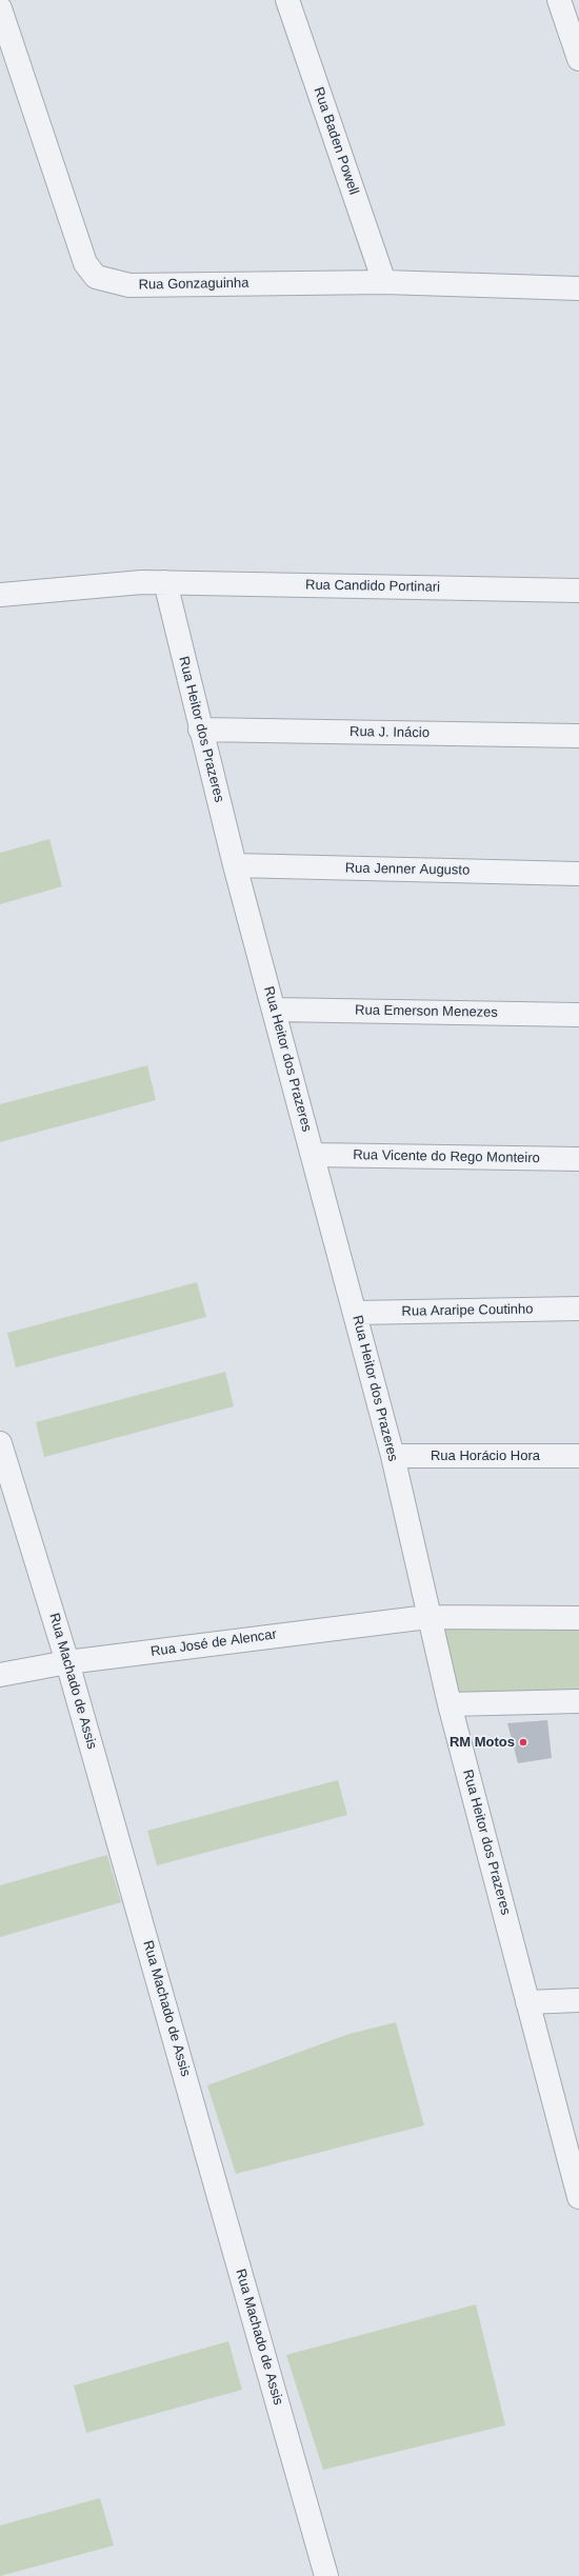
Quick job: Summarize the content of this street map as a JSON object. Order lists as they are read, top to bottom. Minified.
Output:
{"streets":{"street":["Rua Baden Powell","Rua Gonzaguinha","Rua Candido Portinari","Rua Heitor dos Prazeres","Rua J. Inácio","Rua Jenner Augusto","Rua Emerson Menezes","Rua Vicente do Rego Monteiro","Rua Araripe Coutinho","Rua Horácio Hora","Rua José de Alencar","Rua Machado de Assis"]},"crossings":[["Rua Baden Powell","Rua Gonzaguinha"],["Rua Candido Portinari","Rua Heitor dos Prazeres"],["Rua Heitor dos Prazeres","Rua J. Inácio"],["Rua Heitor dos Prazeres","Rua Jenner Augusto"],["Rua Heitor dos Prazeres","Rua Emerson Menezes"],["Rua Heitor dos Prazeres","Rua Vicente do Rego Monteiro"],["Rua Heitor dos Prazeres","Rua Araripe Coutinho"],["Rua Heitor dos Prazeres","Rua Horácio Hora"],["Rua Heitor dos Prazeres","Rua José de Alencar"],["Rua José de Alencar","Rua Machado de Assis"]],"places":["RM Motos"]}
